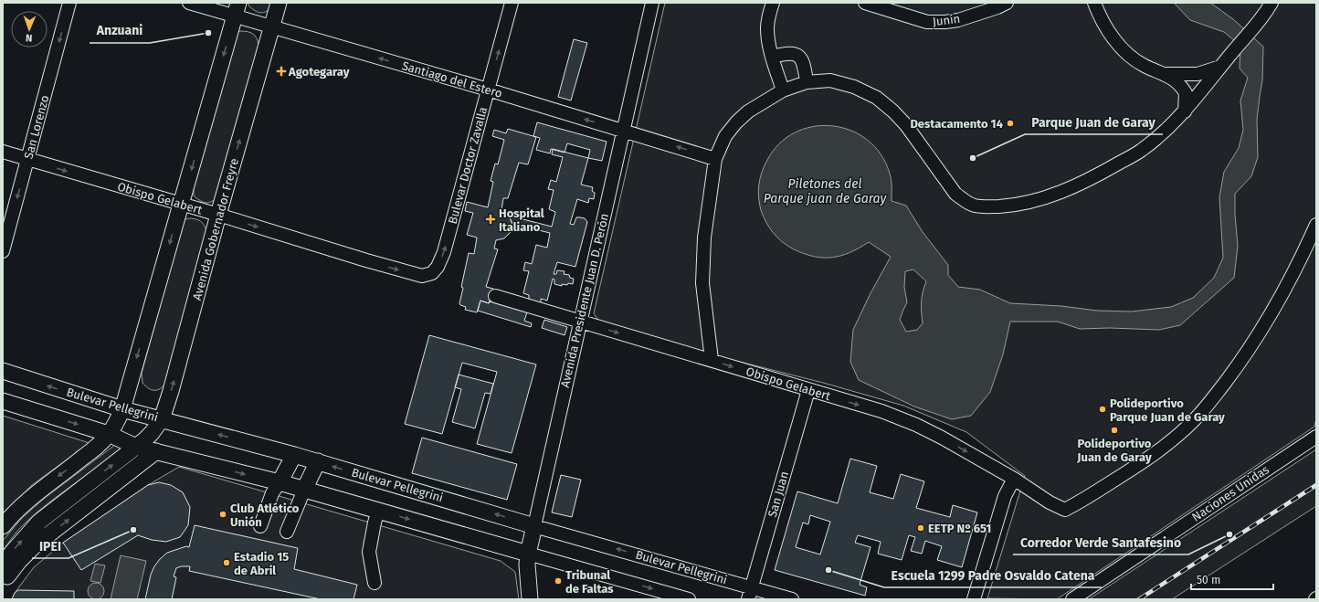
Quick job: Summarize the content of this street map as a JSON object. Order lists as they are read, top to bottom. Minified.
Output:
{"streets":{"main road":["Avenida Gobernador Freyre","Avenida Presidente Juan D. Perón","Bulevar Pellegrini"],"street":["Junín","Santiago del Estero","San Lorenzo","Bulevar Doctor Zavalla","Obispo Gelabert","Naciones Unidas","San Juan"]},"crossings":[["Santiago del Estero","Bulevar Doctor Zavalla"],["Santiago del Estero","Avenida Gobernador Freyre"],["Santiago del Estero","Avenida Presidente Juan D. Perón"],["San Lorenzo","Obispo Gelabert"],["Bulevar Doctor Zavalla","Obispo Gelabert"],["Obispo Gelabert","Avenida Gobernador Freyre"],["Obispo Gelabert","Avenida Presidente Juan D. Perón"],["Obispo Gelabert","San Juan"],["Avenida Gobernador Freyre","Bulevar Pellegrini"],["Avenida Presidente Juan D. Perón","Bulevar Pellegrini"],["Bulevar Pellegrini","San Juan"]],"one_way":["Santiago del Estero","San Lorenzo","Bulevar Doctor Zavalla","Obispo Gelabert"],"water":["Piletones del Parque juan de Garay"],"places":{"other":["Anzuani","Destacamento 14","Parque Juan de Garay","Polideportivo Parque Juan de Garay","Polideportivo Juan de Garay","Club Atlético Unión","EETP Nº 651","IPEI","Corredor Verde Santafesino","Estadio 15 de Abril","Escuela 1299 Padre Osvaldo Catena","Tribunal de Faltas"],"health":["Agotegaray","Hospital Italiano"]},"scale_bar":"50 m","north":"bottom"}
